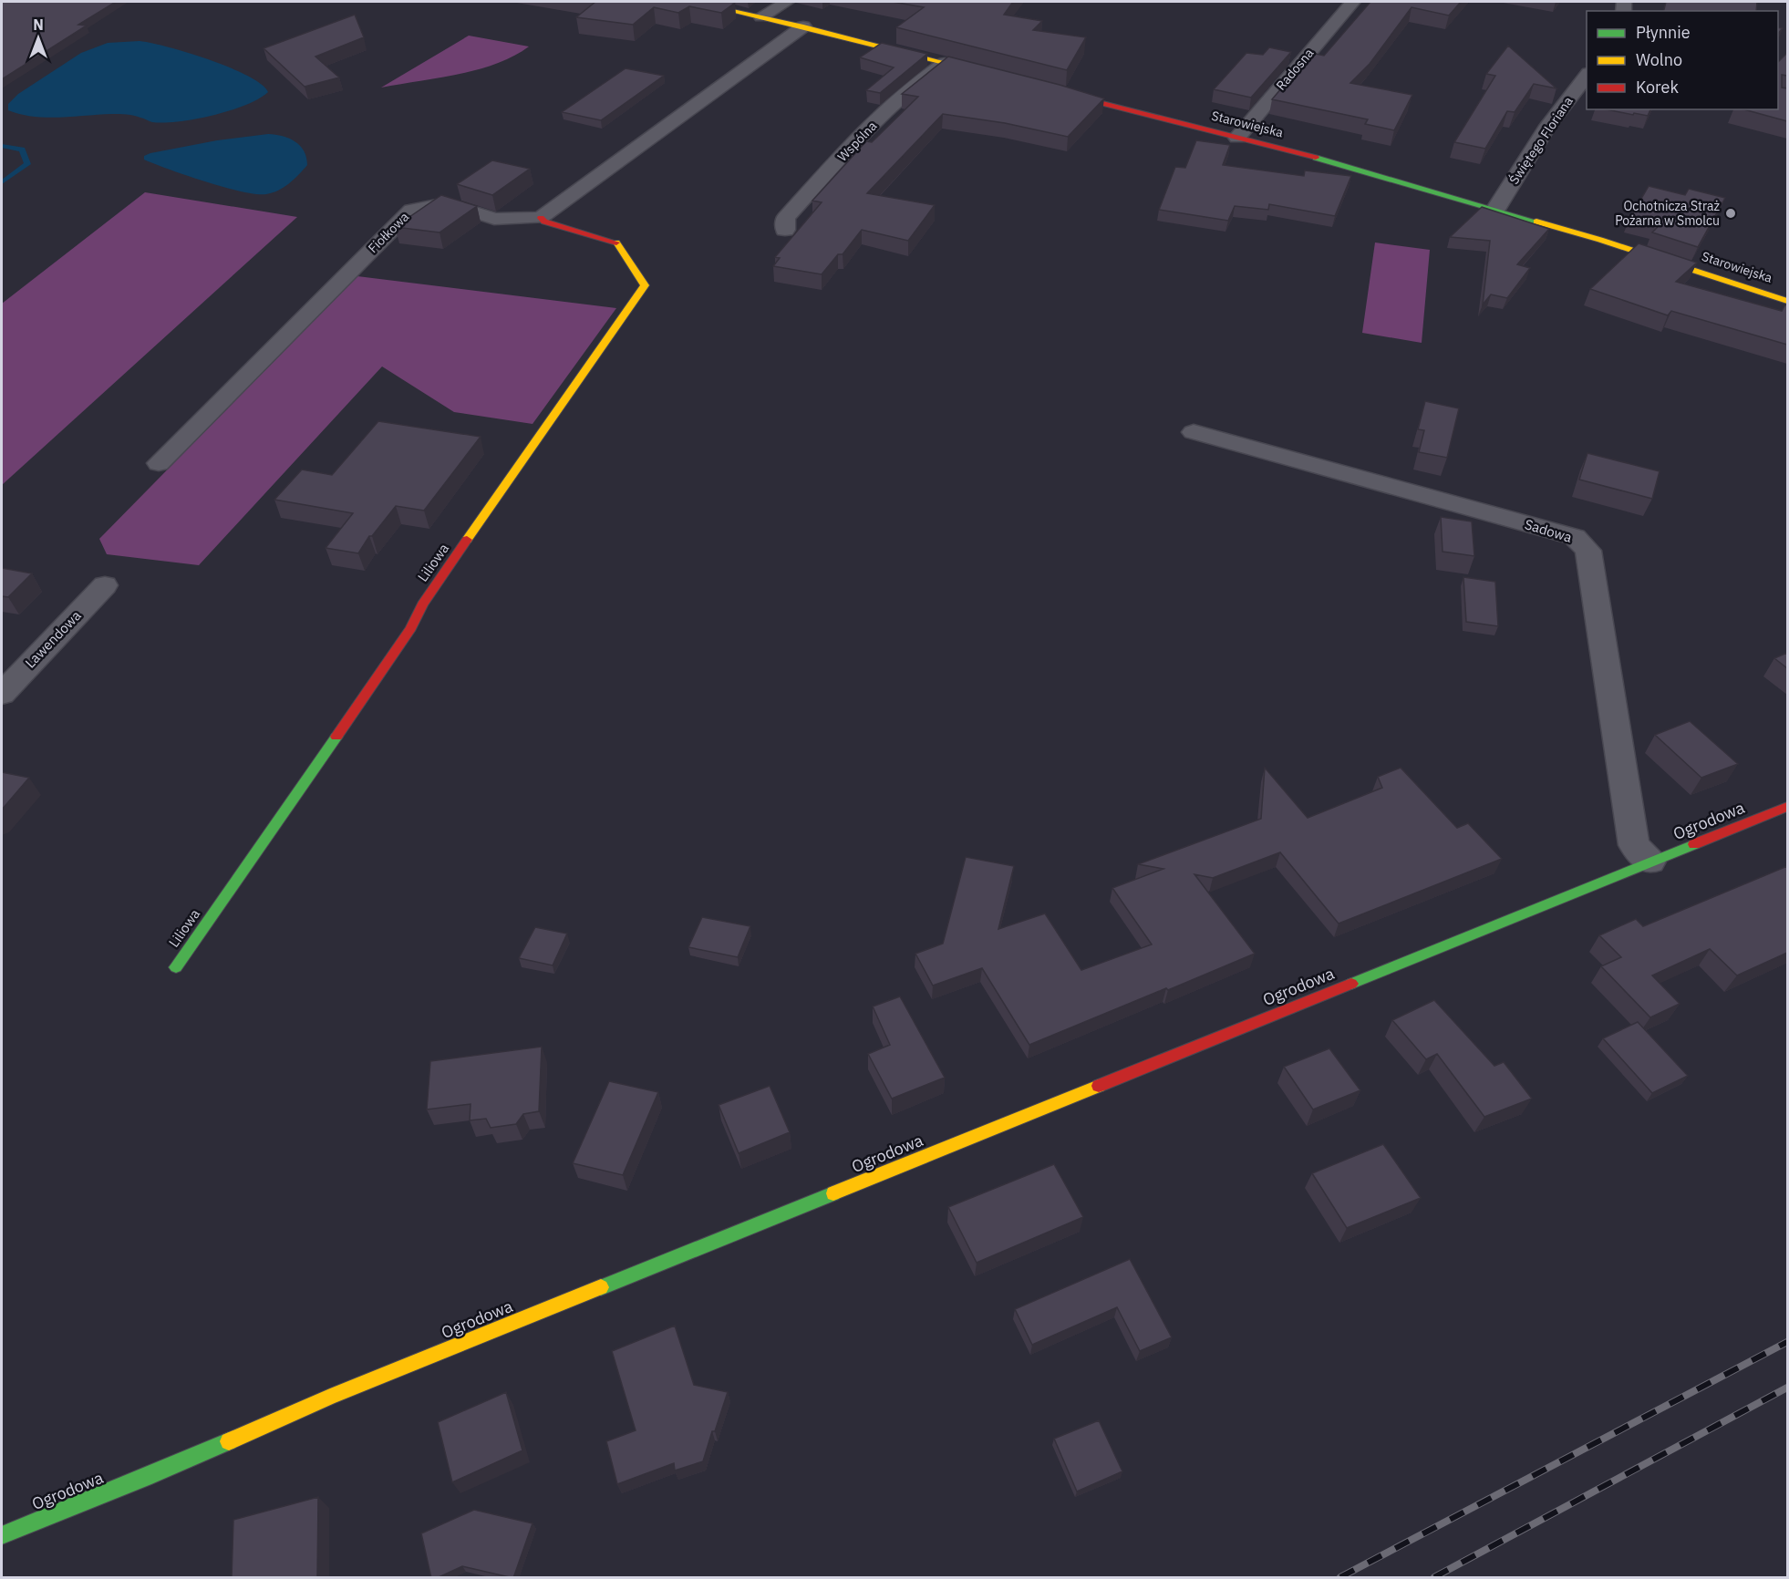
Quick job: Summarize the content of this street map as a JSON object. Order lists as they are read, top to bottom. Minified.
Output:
{"streets":{"street":["Radosna","Starowiejska","Świętego Floriana","Wspólna","Fiołkowa","Sadowa","Liliowa","Lawendowa","Ogrodowa"]},"crossings":[["Radosna","Starowiejska"],["Starowiejska","Świętego Floriana"],["Fiołkowa","Liliowa"],["Sadowa","Ogrodowa"]],"places":["Ochotnicza Straż Pożarna w Smolcu"],"legend":["Płynnie","Wolno","Korek"],"north":"top"}
